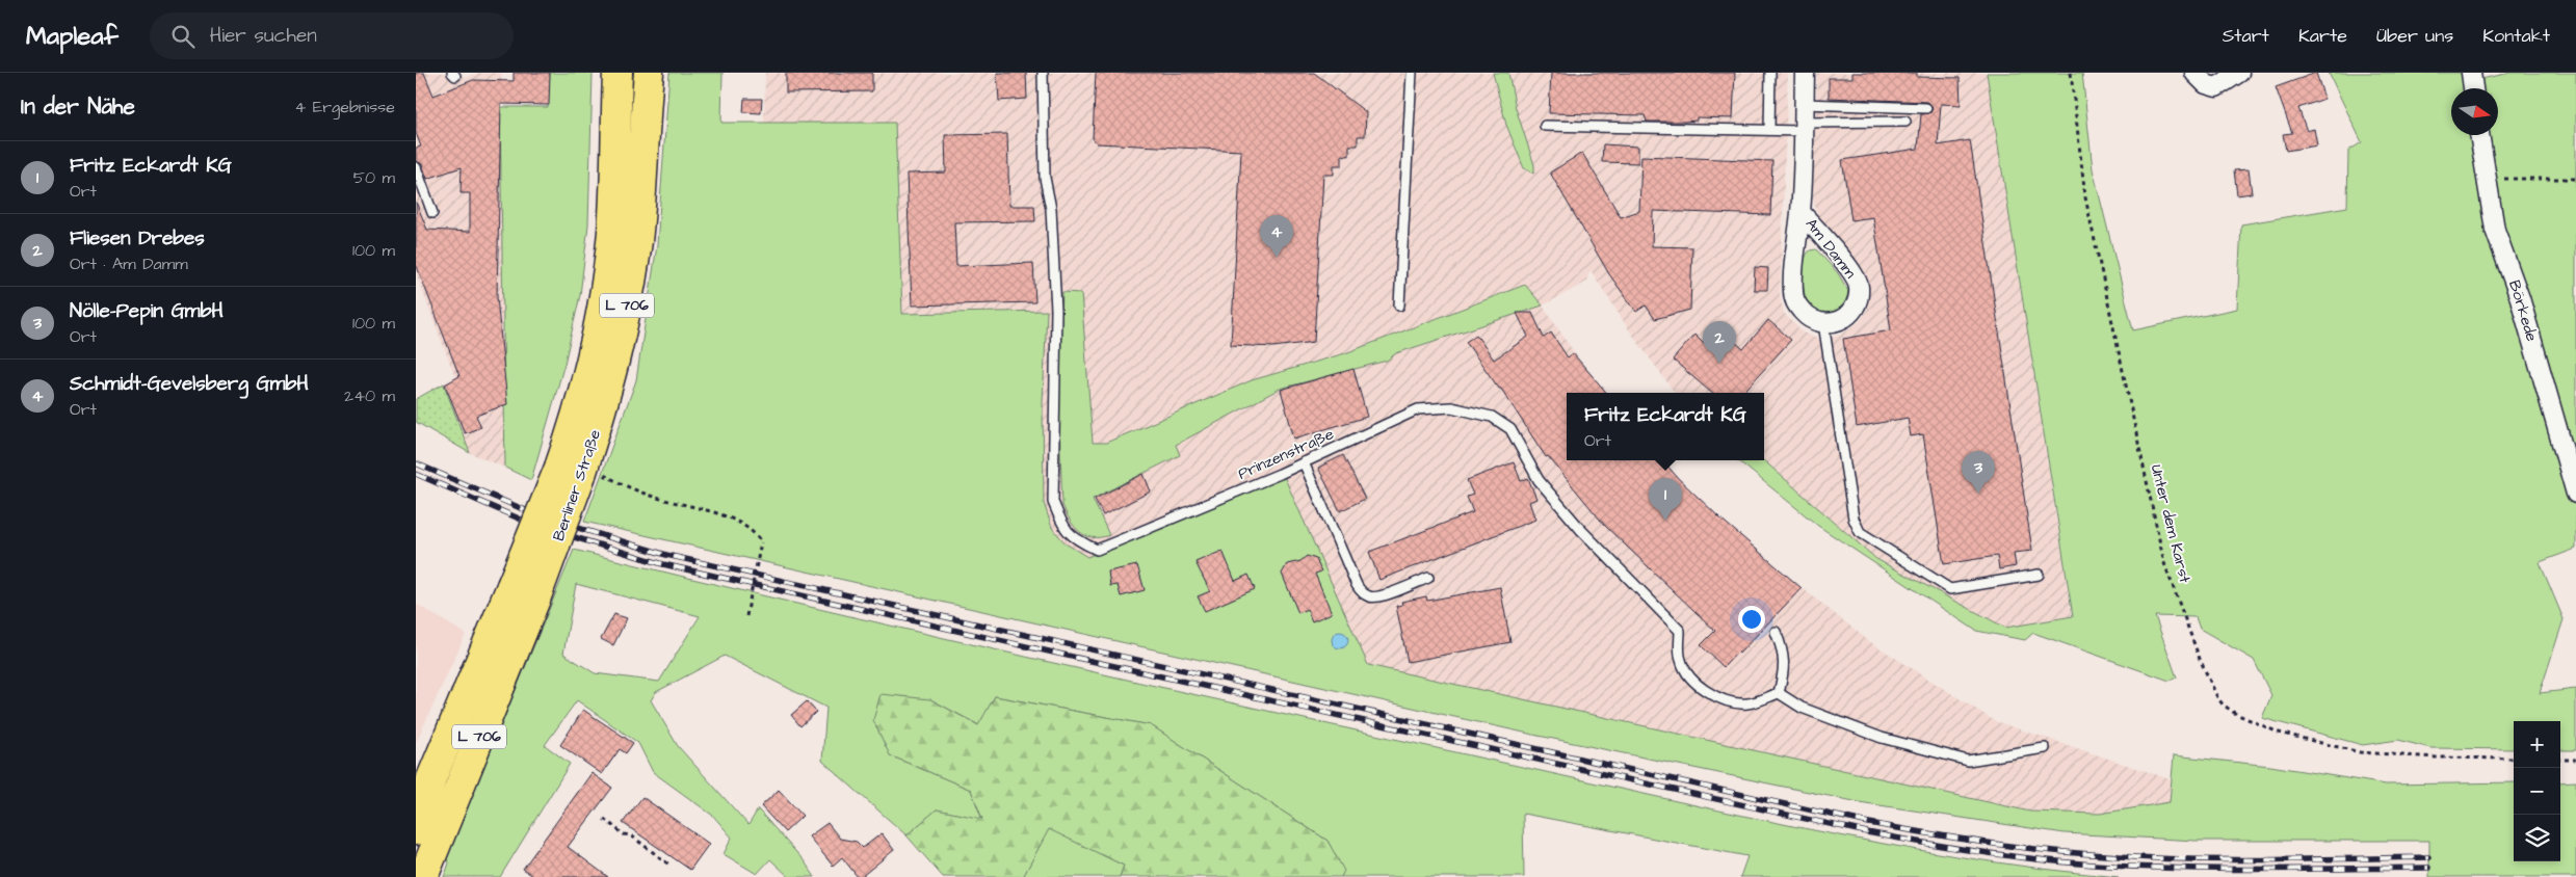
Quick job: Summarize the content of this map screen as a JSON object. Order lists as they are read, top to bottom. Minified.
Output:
{"streets":{"main road":["L 706","Berliner Straße"],"street":["Am Damm","Börkede"],"lane":["Prinzenstraße"],"path":["Unter dem Karst"]},"north":"right","page":{"header":"Mapleaf","search":"Hier suchen","nav":["Start","Karte","Über uns","Kontakt"],"heading":["In der Nähe","4 Ergebnisse"],"list":[{"mark":"1","name":"Fritz Eckardt KG","note":"Ort","value":"50 m"},{"mark":"2","name":"Fliesen Drebes","note":"Ort · Am Damm","value":"100 m"},{"mark":"3","name":"Nölle-Pepin GmbH","note":"Ort","value":"100 m"},{"mark":"4","name":"Schmidt-Gevelsberg GmbH","note":"Ort","value":"240 m"}],"pins":["4","2","3","1"],"popup":["Fritz Eckardt KG","Ort"],"map_buttons":["+","−"]}}
